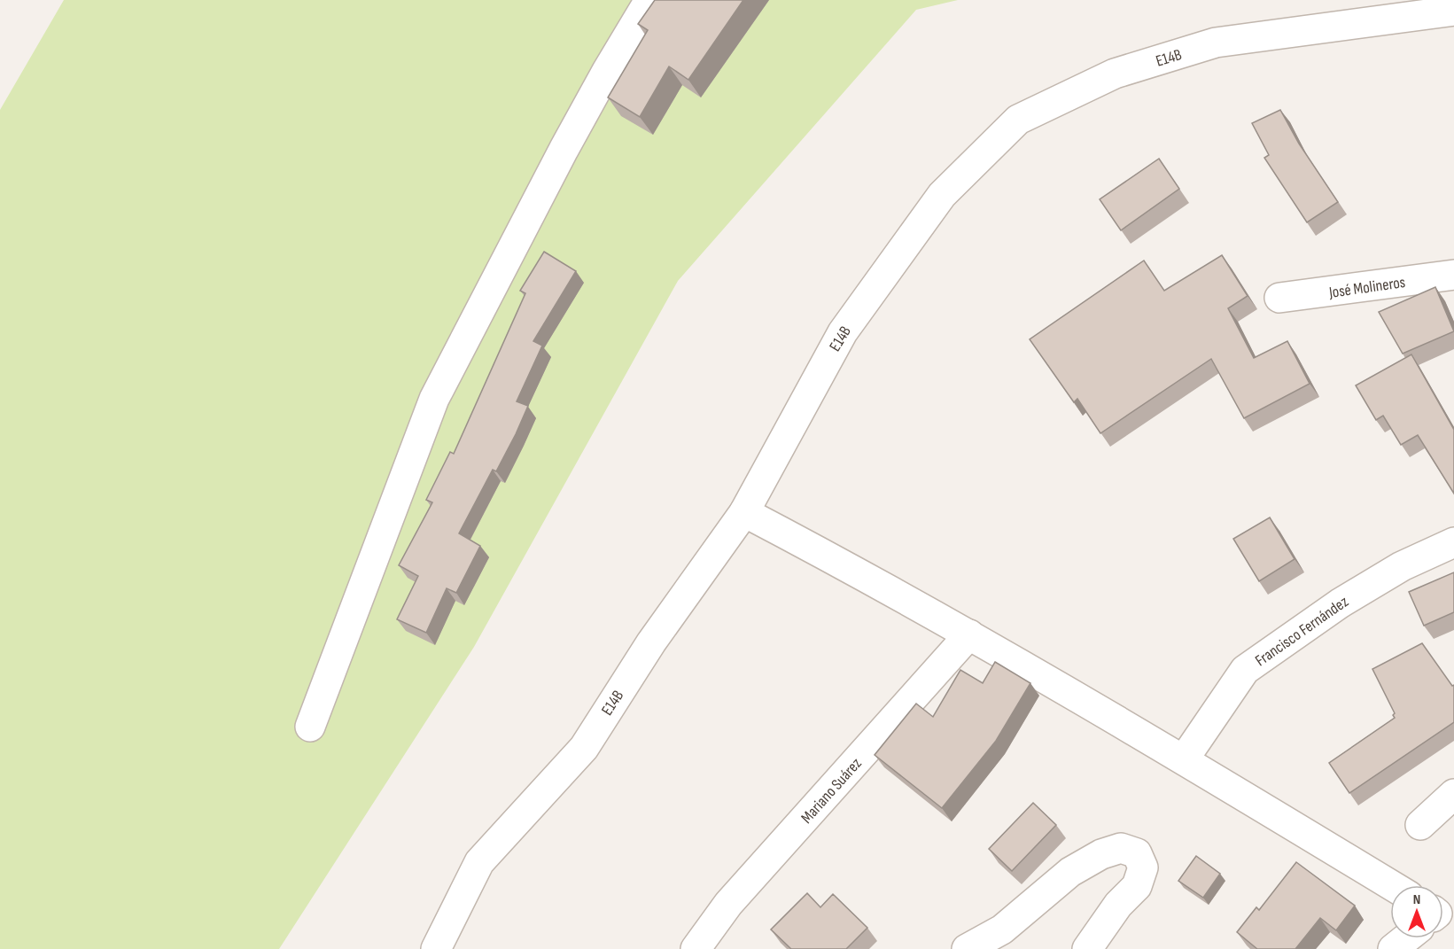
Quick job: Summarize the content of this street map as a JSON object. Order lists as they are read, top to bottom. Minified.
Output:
{"streets":{"street":["E14B","José Molineros","Francisco Fernández","Mariano Suárez"]},"north":"top"}
